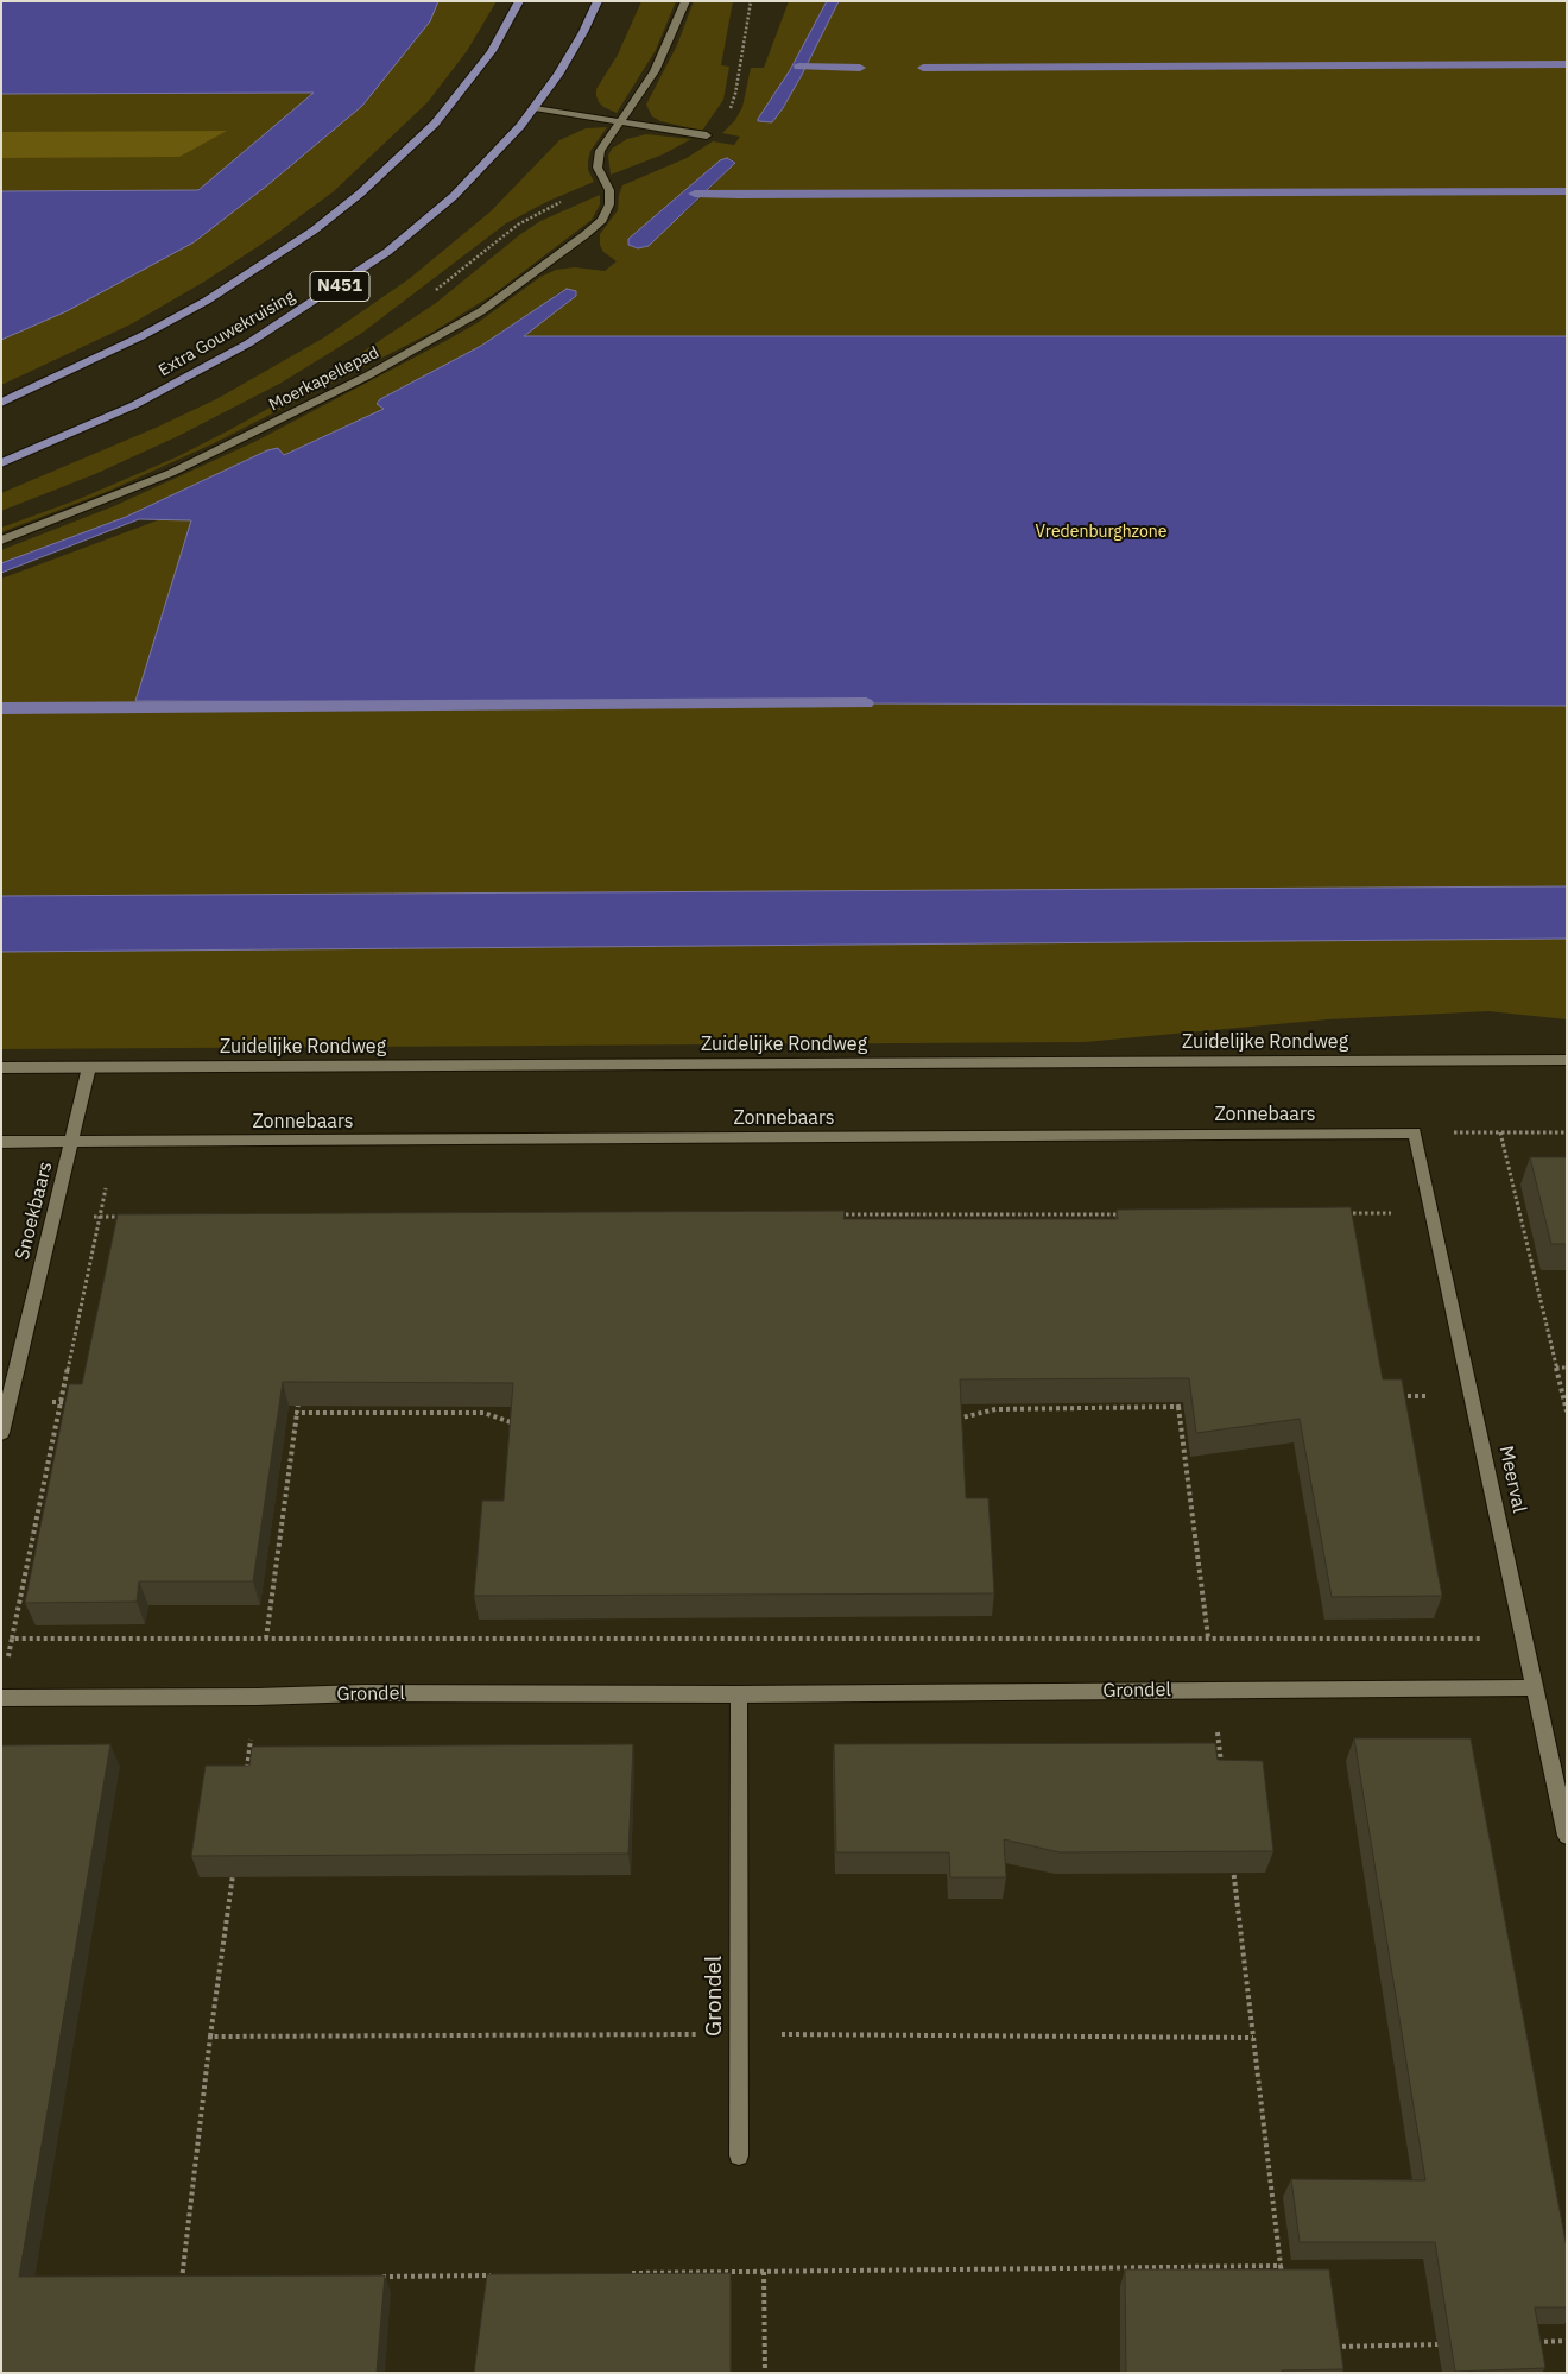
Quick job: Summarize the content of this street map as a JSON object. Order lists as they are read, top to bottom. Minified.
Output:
{"streets":{"main road":["N451","Extra Gouwekruising"],"street":["Moerkapellepad","Zuidelijke Rondweg","Zonnebaars","Snoekbaars","Meerval","Grondel"]},"crossings":[["Zuidelijke Rondweg","Snoekbaars"],["Zonnebaars","Snoekbaars"],["Zonnebaars","Meerval"],["Meerval","Grondel"]],"parks":["Vredenburghzone"]}
